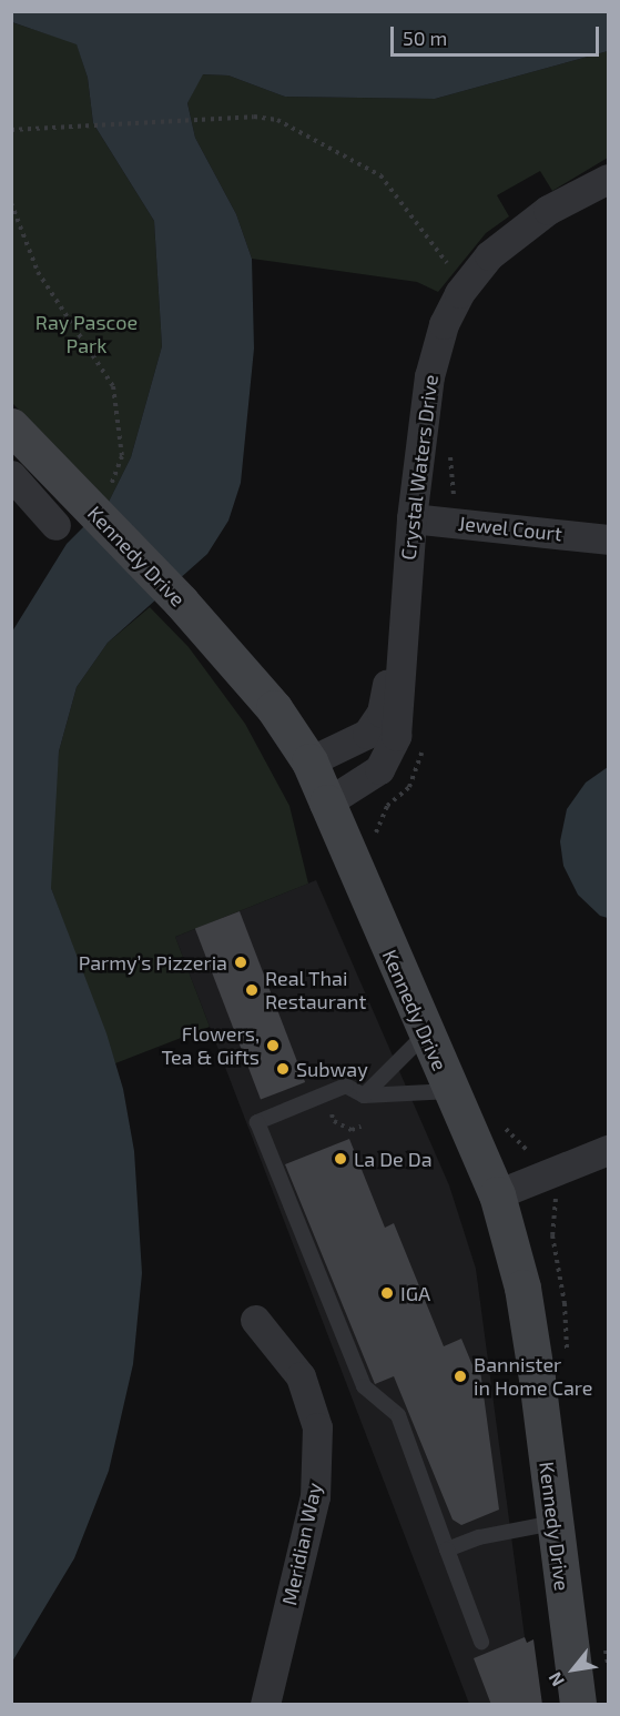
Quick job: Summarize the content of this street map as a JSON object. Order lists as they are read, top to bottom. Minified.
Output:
{"streets":{"street":["Crystal Waters Drive","Jewel Court","Kennedy Drive","Meridian Way"]},"crossings":[["Crystal Waters Drive","Jewel Court"],["Crystal Waters Drive","Kennedy Drive"]],"parks":["Ray Pascoe Park"],"places":["Parmy’s Pizzeria","Real Thai Restaurant","Flowers, Tea & Gifts","Subway","La De Da","IGA","Bannister in Home Care"],"scale_bar":"50 m","north":"bottom left"}
